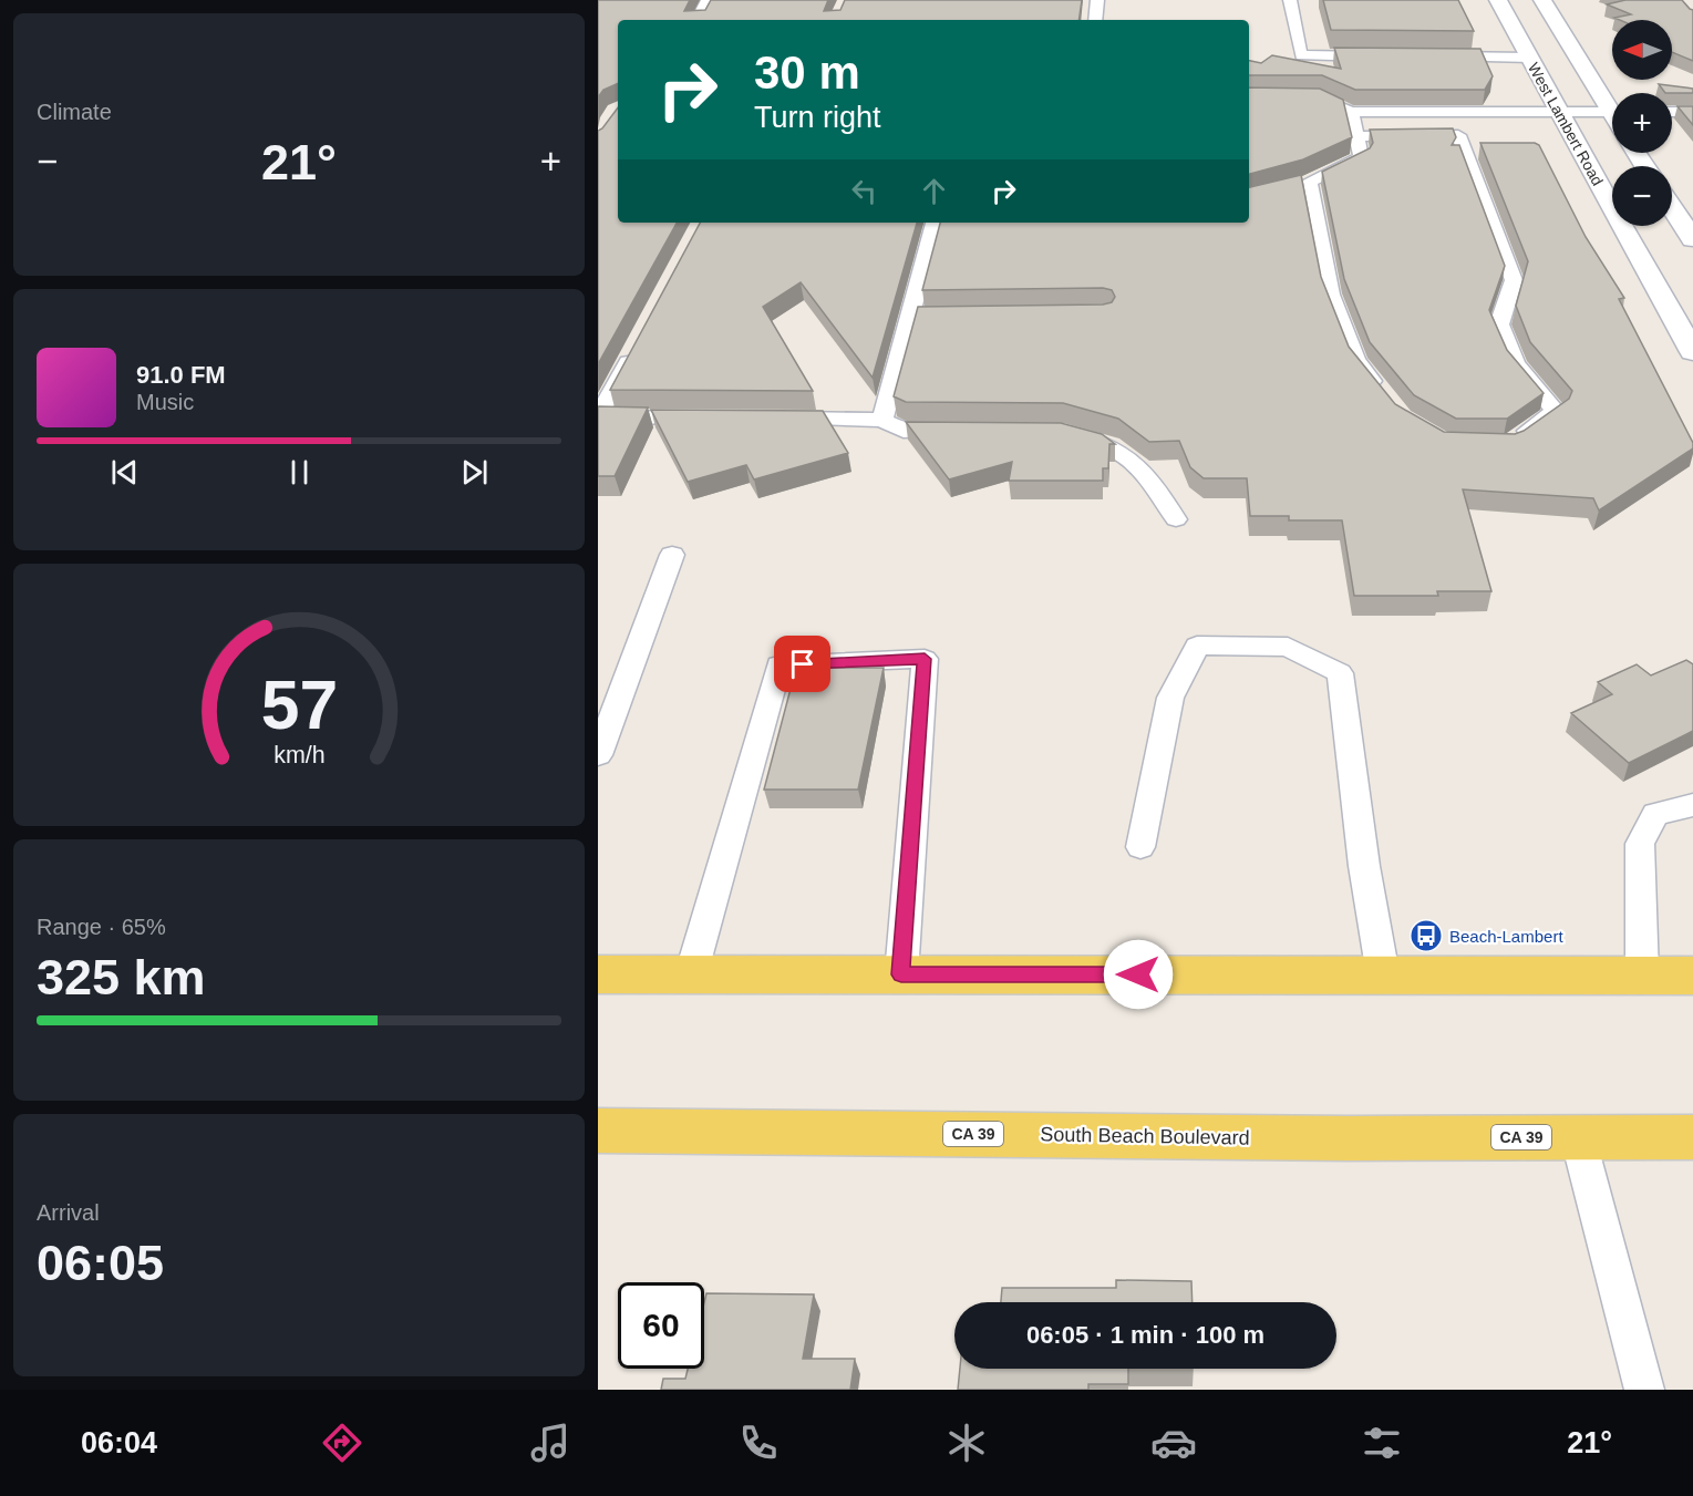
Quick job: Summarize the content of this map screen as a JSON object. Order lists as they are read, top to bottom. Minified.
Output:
{"streets":{"main road":["West Lambert Road","CA 39","South Beach Boulevard"]},"places":{"bus stop":["Beach-Lambert"]},"north":"left","page":{"tile":["Climate",["Range · 65%","325 km"],["Arrival","06:05"]],"map_buttons":["+","−"],"turn":["30 m","Turn right"],"heat":["−","21°","+"],"song":["91.0 FM","Music"],"limit":"60","trip":"06:05 · 1 min · 100 m","tabs":["06:04","21°"],"gauge":["57","km/h"]}}
